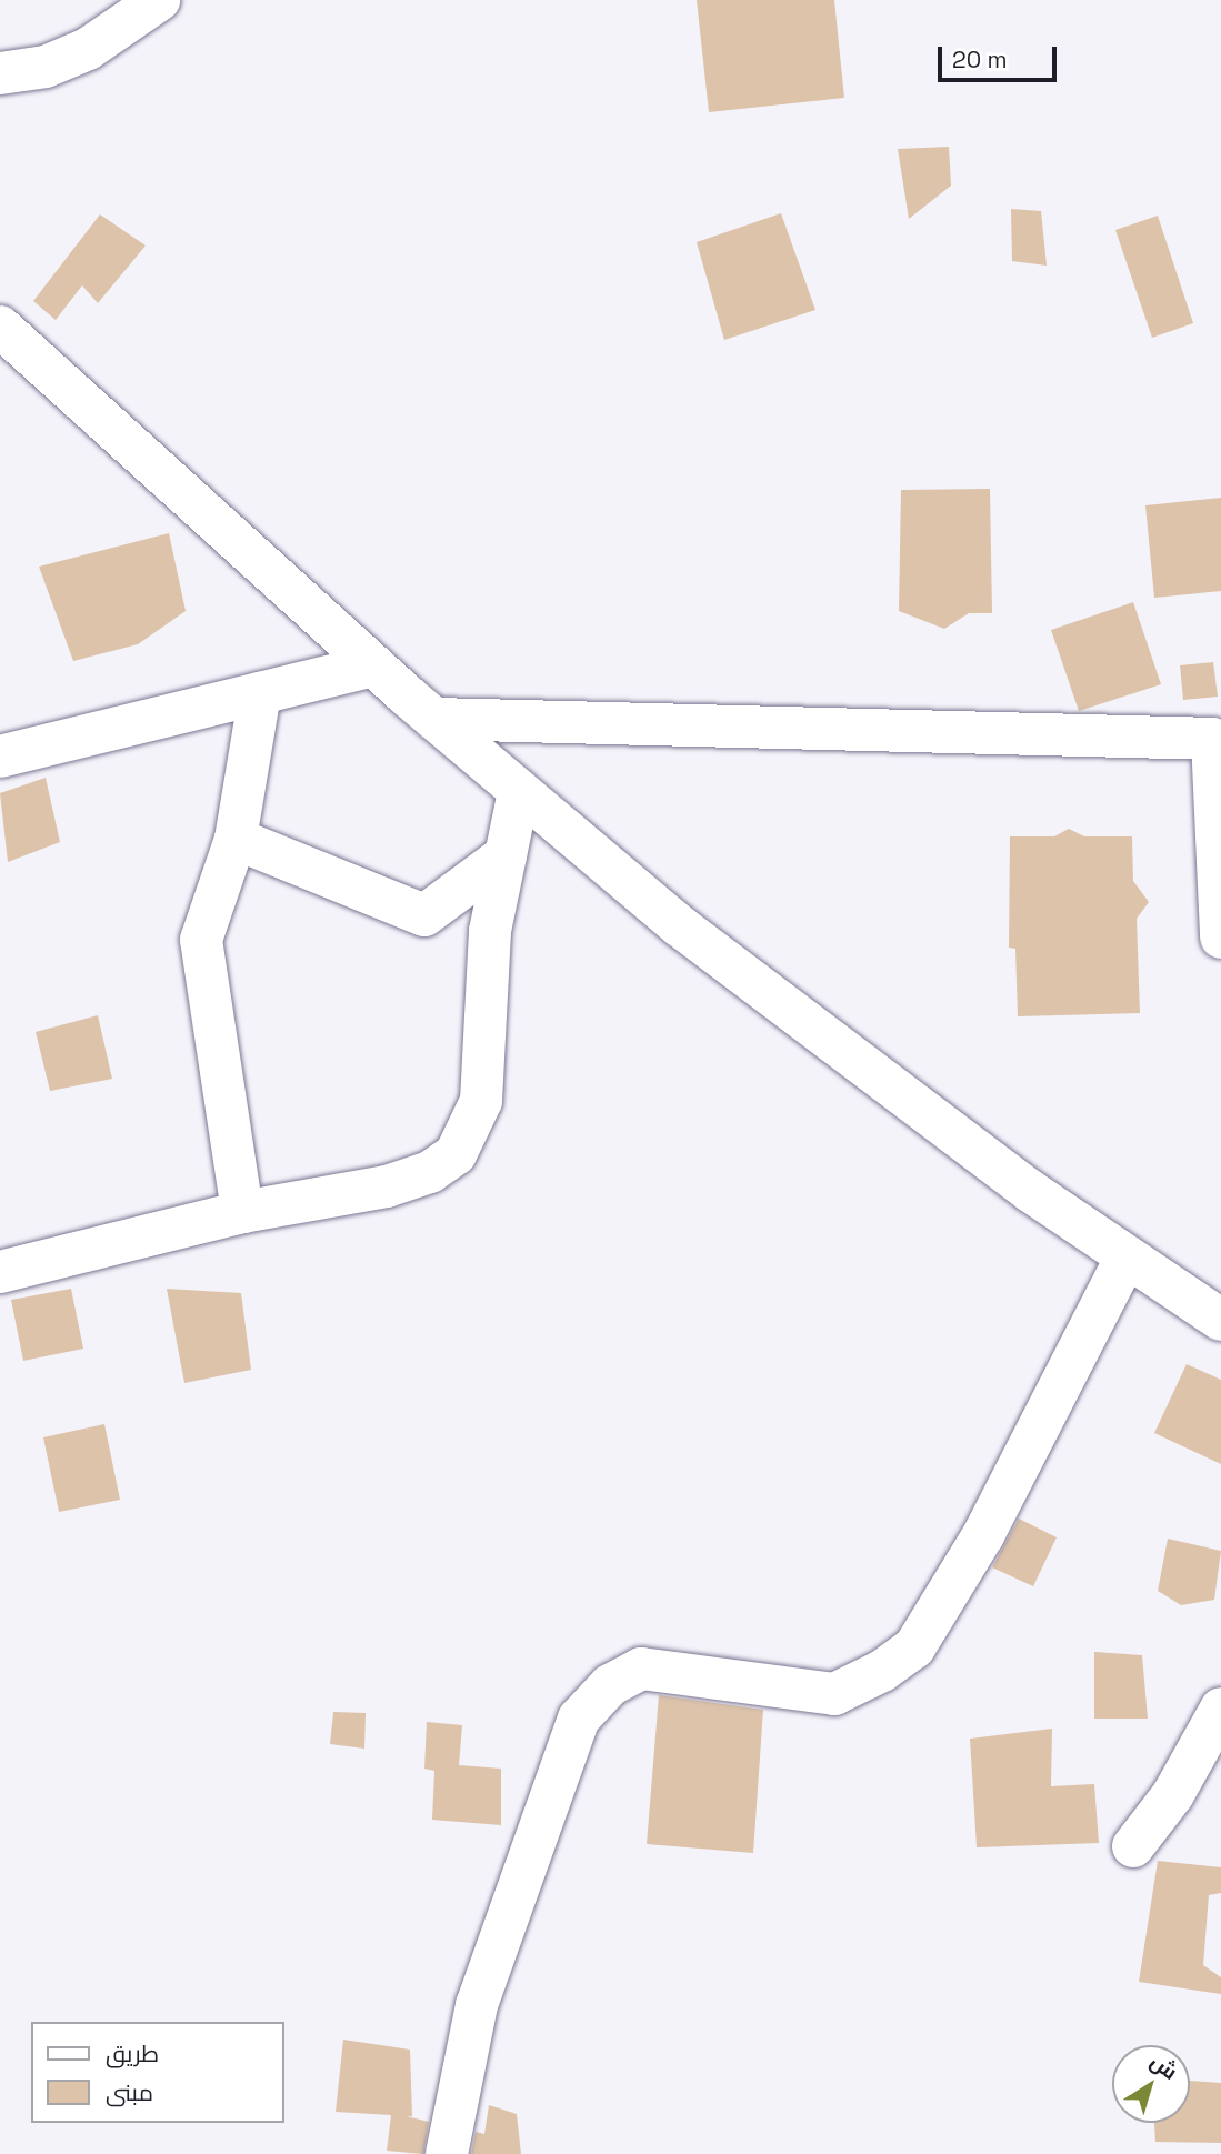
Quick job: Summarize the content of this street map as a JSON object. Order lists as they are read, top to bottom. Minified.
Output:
{"legend":["طريق","مبنى"],"scale_bar":"20 m","north":"top right"}
